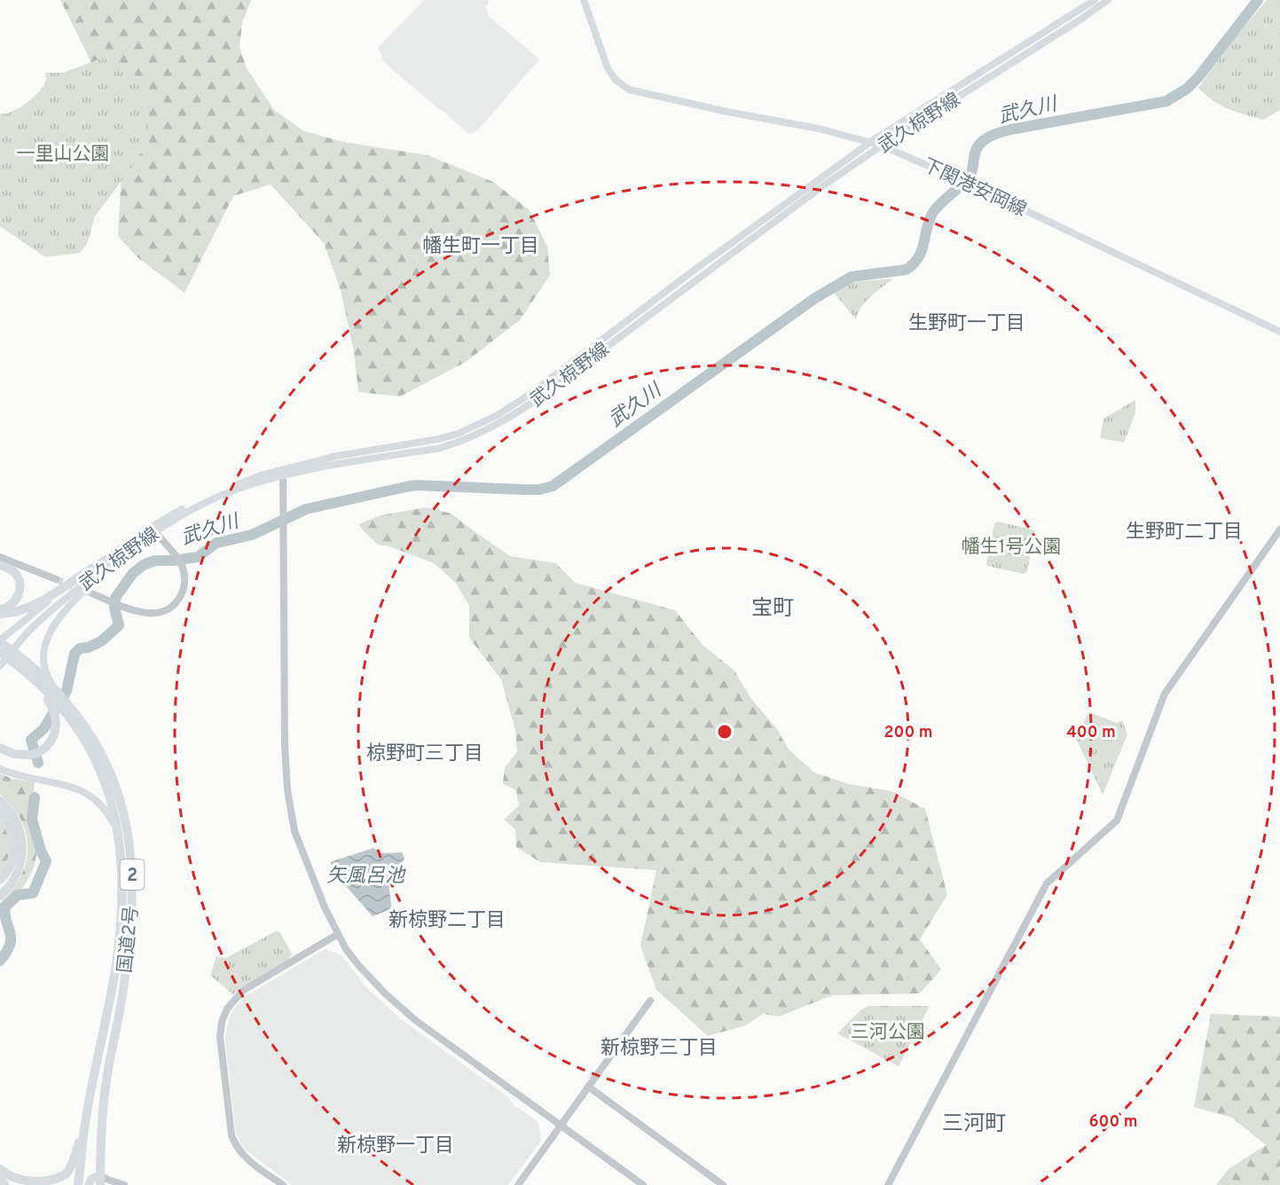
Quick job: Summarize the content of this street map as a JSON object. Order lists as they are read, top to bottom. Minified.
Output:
{"streets":{"highway":["2","国道2号"],"main road":["武久椋野線","下関港安岡線"]},"crossings":[["武久椋野線","下関港安岡線"],["武久椋野線","国道2号"]],"districts":["幡生町一丁目","生野町一丁目","生野町二丁目","宝町","椋野町三丁目","新椋野二丁目","新椋野三丁目","三河町","新椋野一丁目"],"water":["武久川","矢風呂池"],"parks":["一里山公園","幡生1号公園","三河公園"],"rings":["200 m","400 m","600 m"]}
